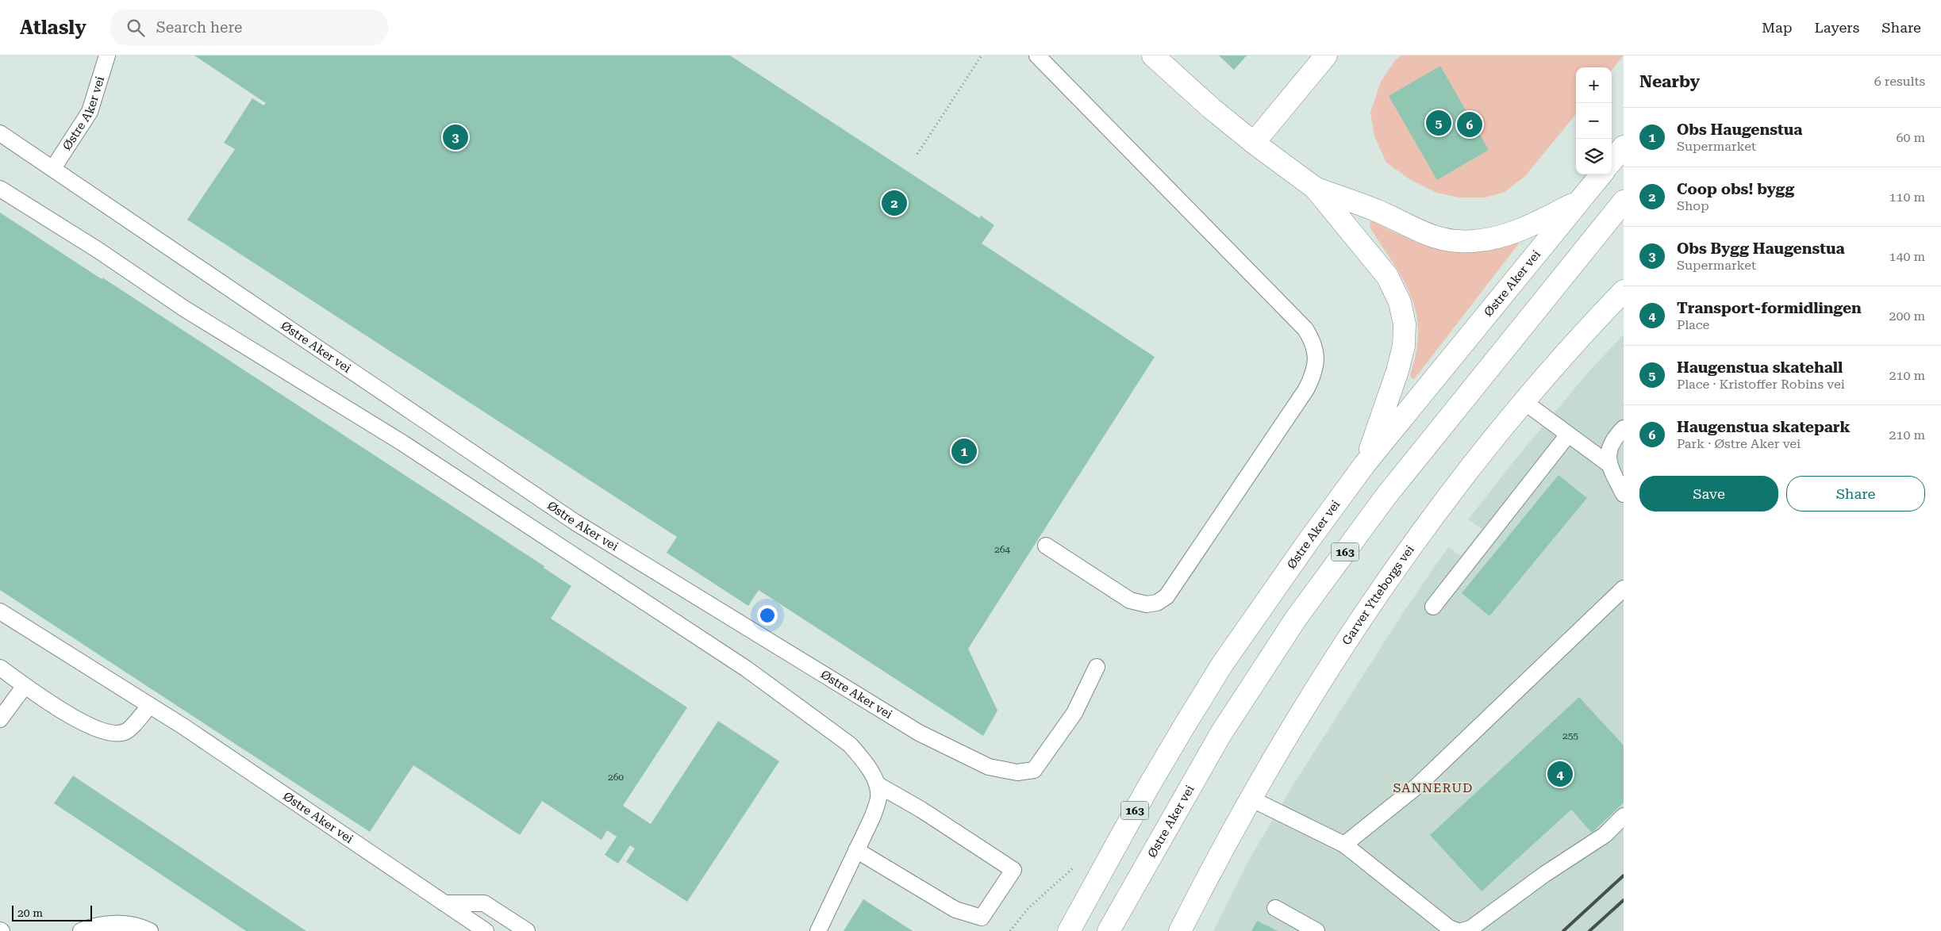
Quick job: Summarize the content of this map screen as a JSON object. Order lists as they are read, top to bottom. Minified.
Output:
{"streets":{"main road":["Østre Aker vei","163","Garver Ytteborgs vei"]},"districts":["SANNERUD"],"house_numbers":["264","255","260"],"scale_bar":"20 m","page":{"header":"Atlasly","search":"Search here","nav":["Map","Layers","Share"],"heading":["Nearby","6 results"],"map_buttons":["+","−"],"list":[{"mark":"1","name":"Obs Haugenstua","note":"Supermarket","value":"60 m"},{"mark":"2","name":"Coop obs! bygg","note":"Shop","value":"110 m"},{"mark":"3","name":"Obs Bygg Haugenstua","note":"Supermarket","value":"140 m"},{"mark":"4","name":"Transport-formidlingen","note":"Place","value":"200 m"},{"mark":"5","name":"Haugenstua skatehall","note":"Place · Kristoffer Robins vei","value":"210 m"},{"mark":"6","name":"Haugenstua skatepark","note":"Park · Østre Aker vei","value":"210 m"}],"pins":["5","6","3","2","1","4"],"buttons":["Save","Share"],"scale":"20 m"}}
